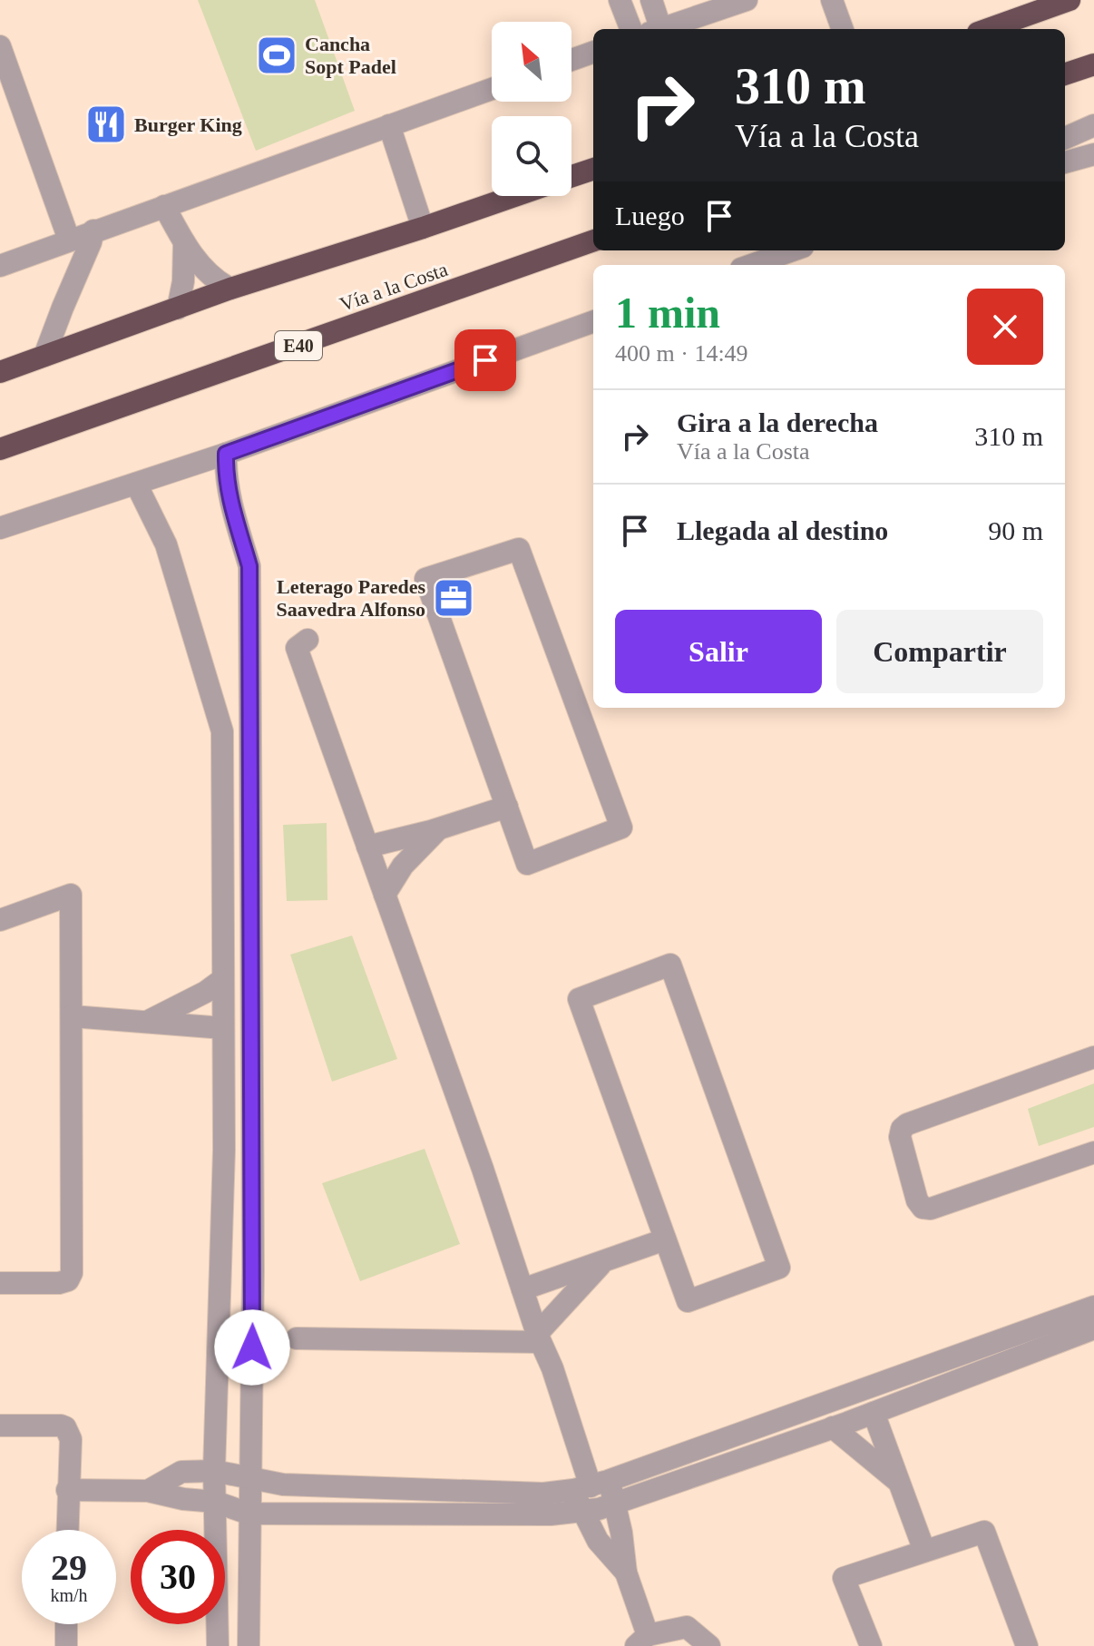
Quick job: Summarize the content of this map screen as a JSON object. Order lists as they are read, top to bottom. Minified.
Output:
{"streets":{"highway":["Vía a la Costa","E40"]},"places":{"sports":["Cancha Sopt Padel"],"restaurant":["Burger King"],"office":["Leterago Paredes Saavedra Alfonso"]},"north":"top left","page":{"turn":["310 m","Vía a la Costa"],"then":"Luego","heading":["1 min","400 m · 14:49"],"list":[{"name":"Gira a la derecha","note":"Vía a la Costa","value":"310 m"},{"name":"Llegada al destino","value":"90 m"}],"buttons":["Salir","Compartir"],"speed":"29 km/h","limit":"30"}}
